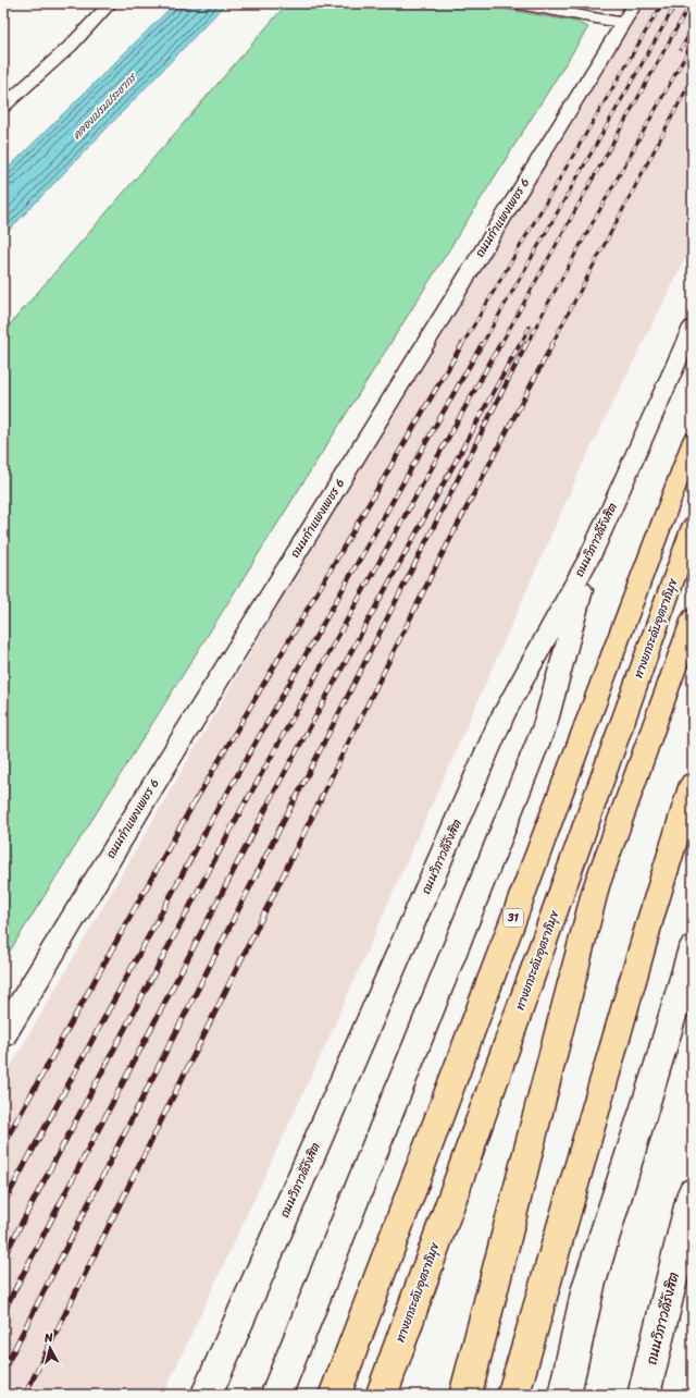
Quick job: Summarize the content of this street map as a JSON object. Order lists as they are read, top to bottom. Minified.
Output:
{"streets":{"highway":["ทางยกระดับอุตราภิมุข","31"],"main road":["ถนนกำแพงเพชร 6","ถนนวิภาวดีรังสิต"]},"water":["คลองเปรมประชากร"],"north":"top"}
